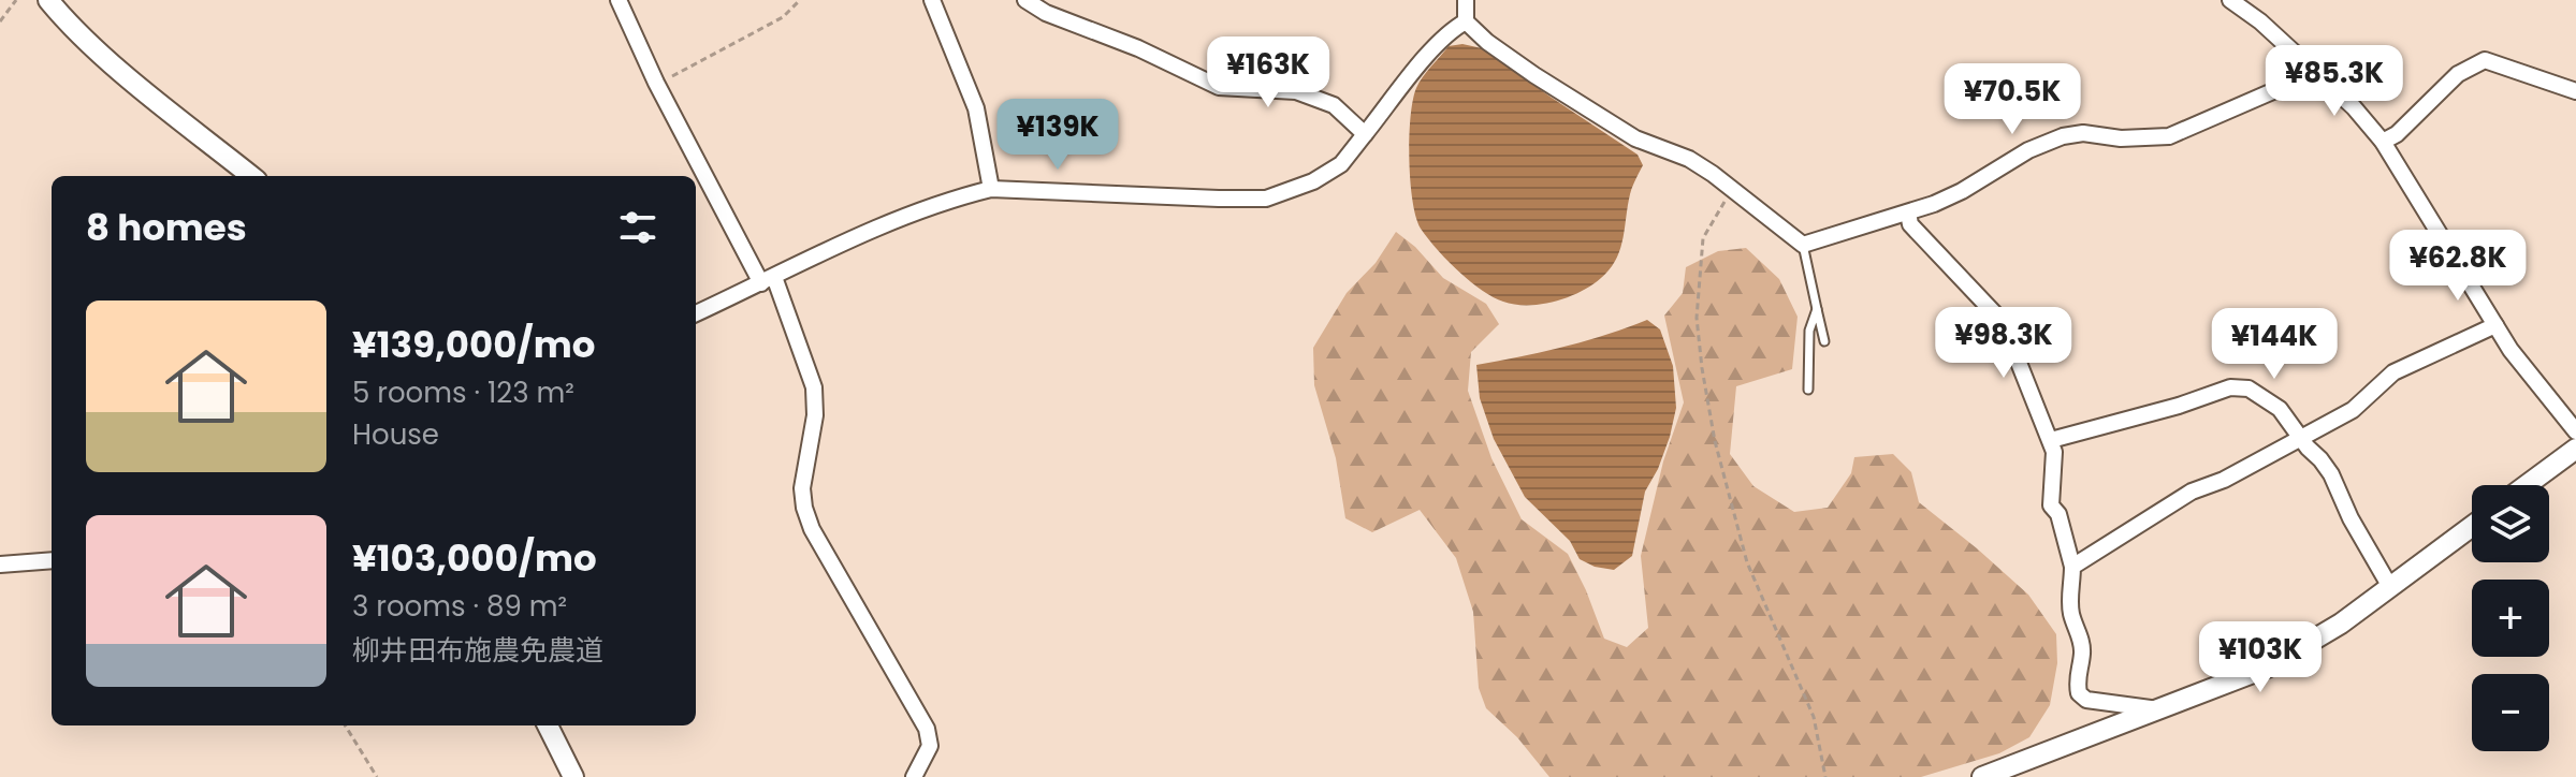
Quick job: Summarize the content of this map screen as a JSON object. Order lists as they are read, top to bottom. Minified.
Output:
{"page":{"price":["¥163K","¥85.3K","¥70.5K","¥139K","¥62.8K","¥98.3K","¥144K","¥103K"],"heading":"8 homes","list":[{"name":"¥139,000/mo","note":"5 rooms · 123 m² · House"},{"name":"¥103,000/mo","note":"3 rooms · 89 m² · 柳井田布施農免農道"}],"map_buttons":["+","−"]}}
